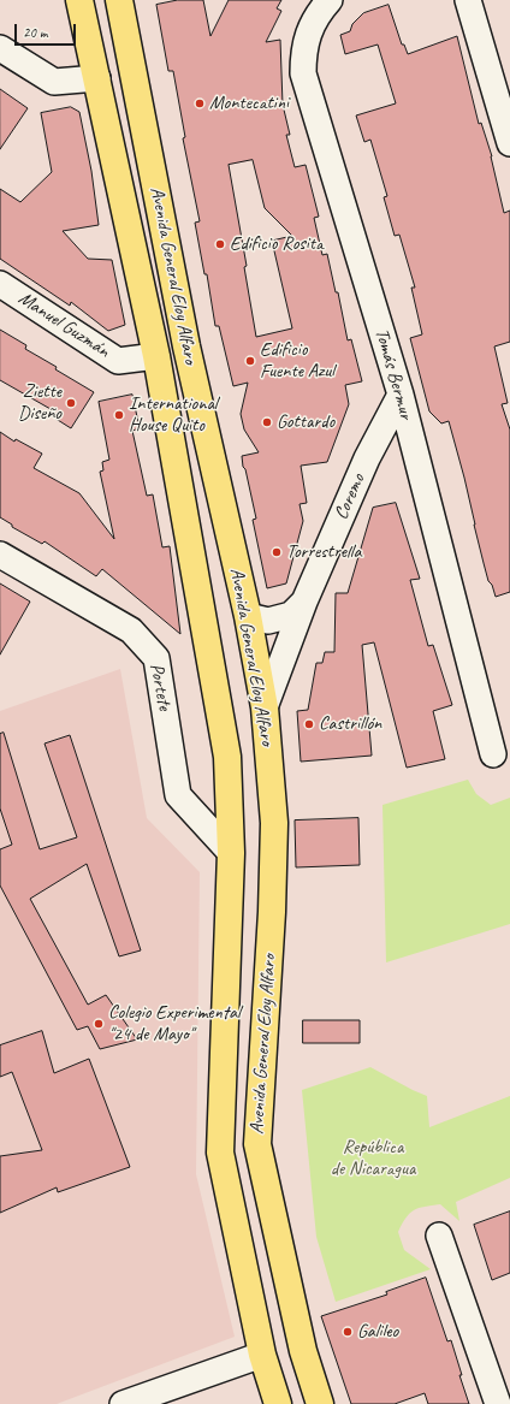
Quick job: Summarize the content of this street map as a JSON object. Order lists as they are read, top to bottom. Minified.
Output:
{"streets":{"main road":["Avenida General Eloy Alfaro"],"street":["Manuel Guzmán","Tomás Bermur","Coremo","Portete"]},"crossings":[["Avenida General Eloy Alfaro","Manuel Guzmán"],["Avenida General Eloy Alfaro","Coremo"],["Avenida General Eloy Alfaro","Portete"],["Tomás Bermur","Coremo"]],"parks":["República de Nicaragua"],"places":["Montecatini","Edificio Rosita","Edificio Fuente Azul","Ziette Diseño","International House Quito","Gottardo","Torrestrella","Castrillón","Colegio Experimental \"24 de Mayo\"","Galileo"],"scale_bar":"20 m"}
